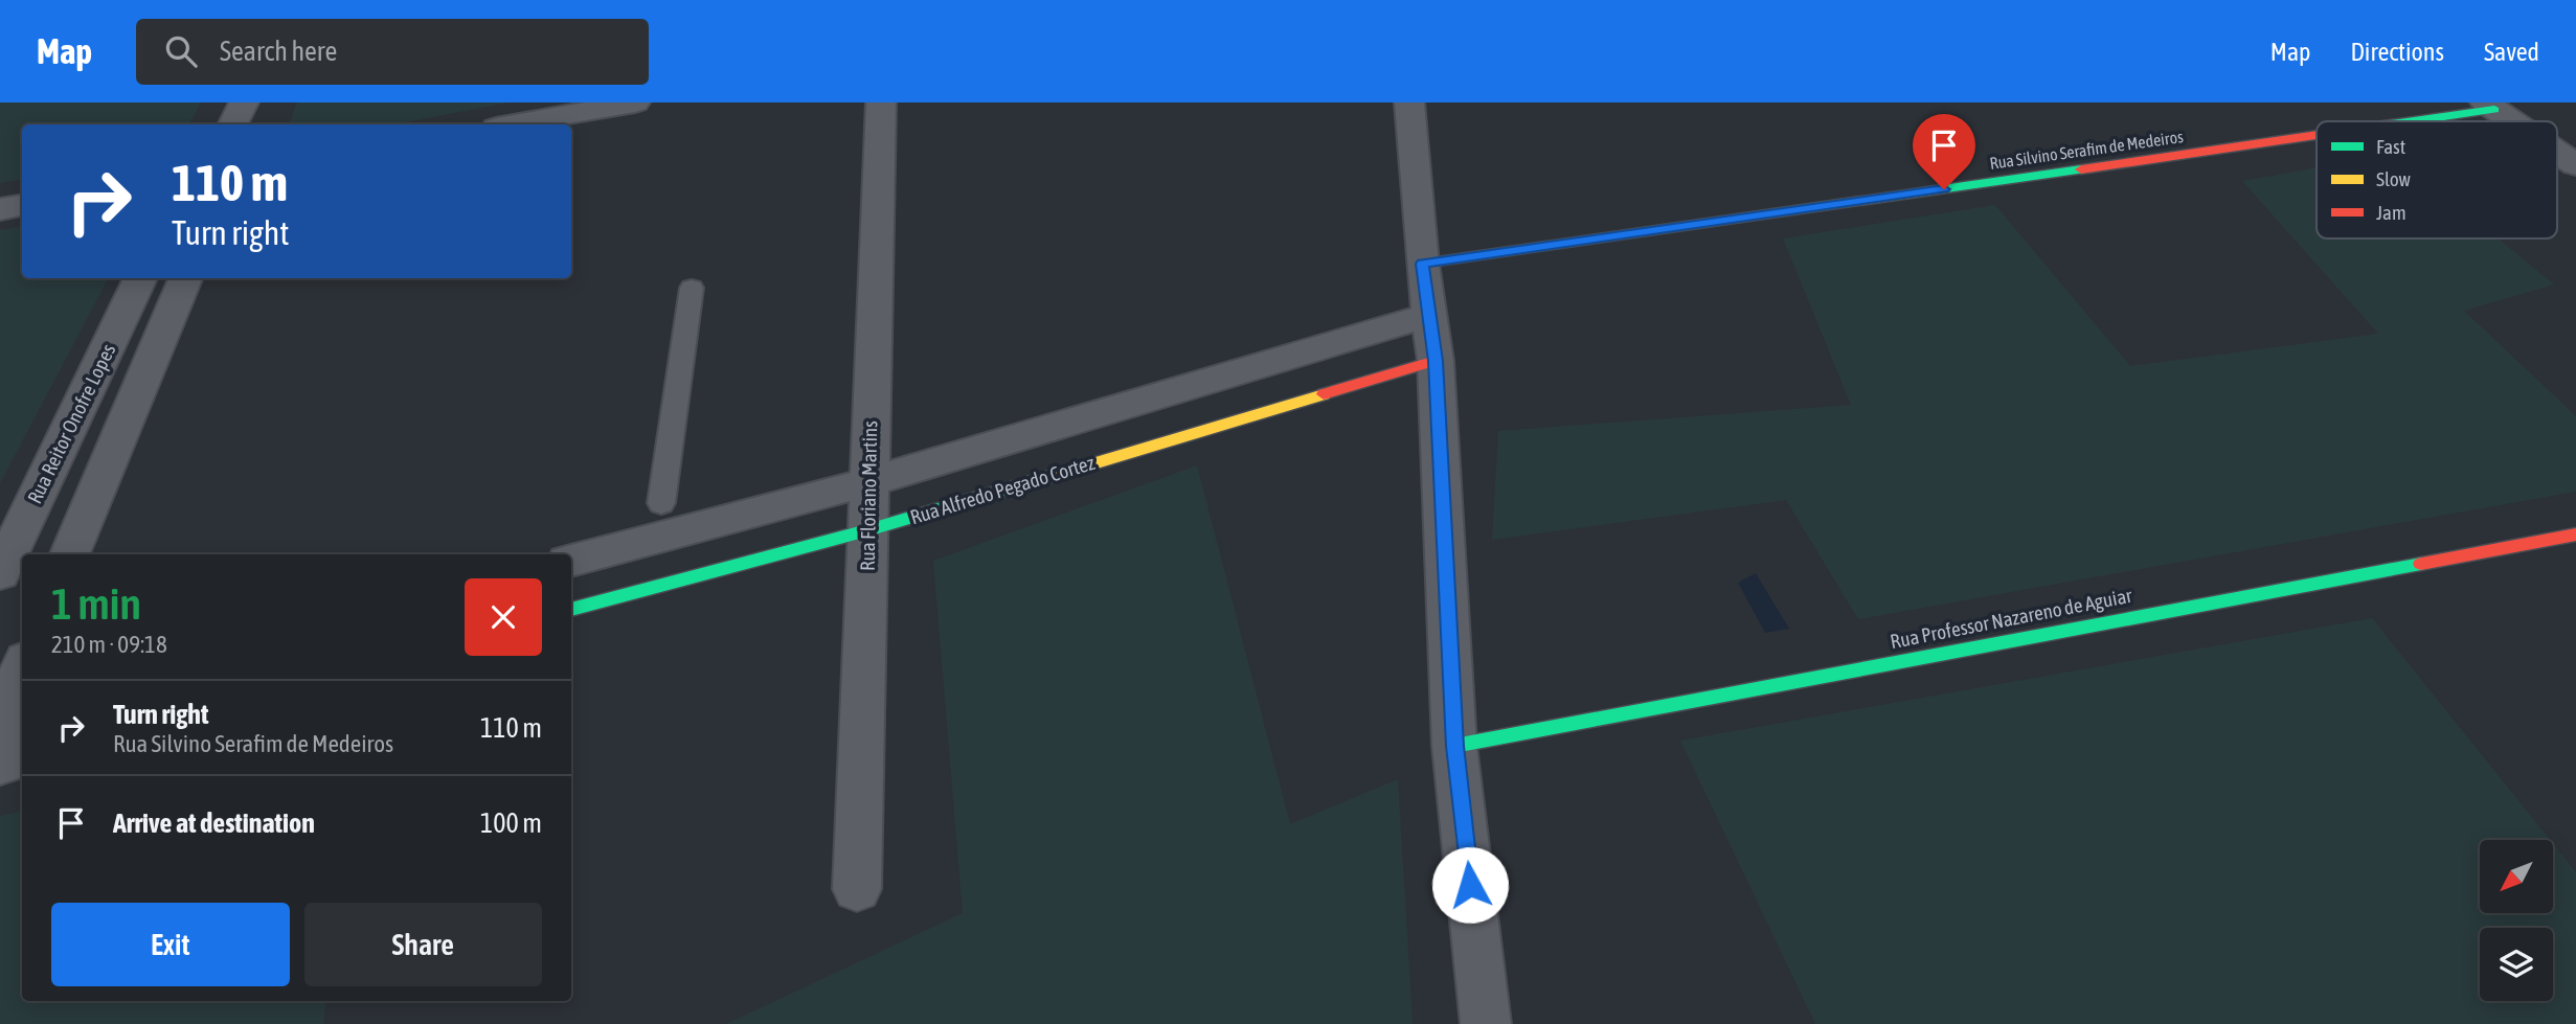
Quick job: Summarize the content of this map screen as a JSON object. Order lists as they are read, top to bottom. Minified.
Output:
{"streets":{"street":["Rua Silvino Serafim de Medeiros","Rua Reitor Onofre Lopes","Rua Alfredo Pegado Cortez","Rua Floriano Martins","Rua Professor Nazareno de Aguiar"]},"crossings":[["Rua Alfredo Pegado Cortez","Rua Floriano Martins"]],"legend":["Fast","Slow","Jam"],"north":"bottom left","page":{"header":"Map","search":"Search here","nav":["Map","Directions","Saved"],"turn":["110 m","Turn right"],"heading":["1 min","210 m · 09:18"],"list":[{"name":"Turn right","note":"Rua Silvino Serafim de Medeiros","value":"110 m"},{"name":"Arrive at destination","value":"100 m"}],"buttons":["Exit","Share"]}}
